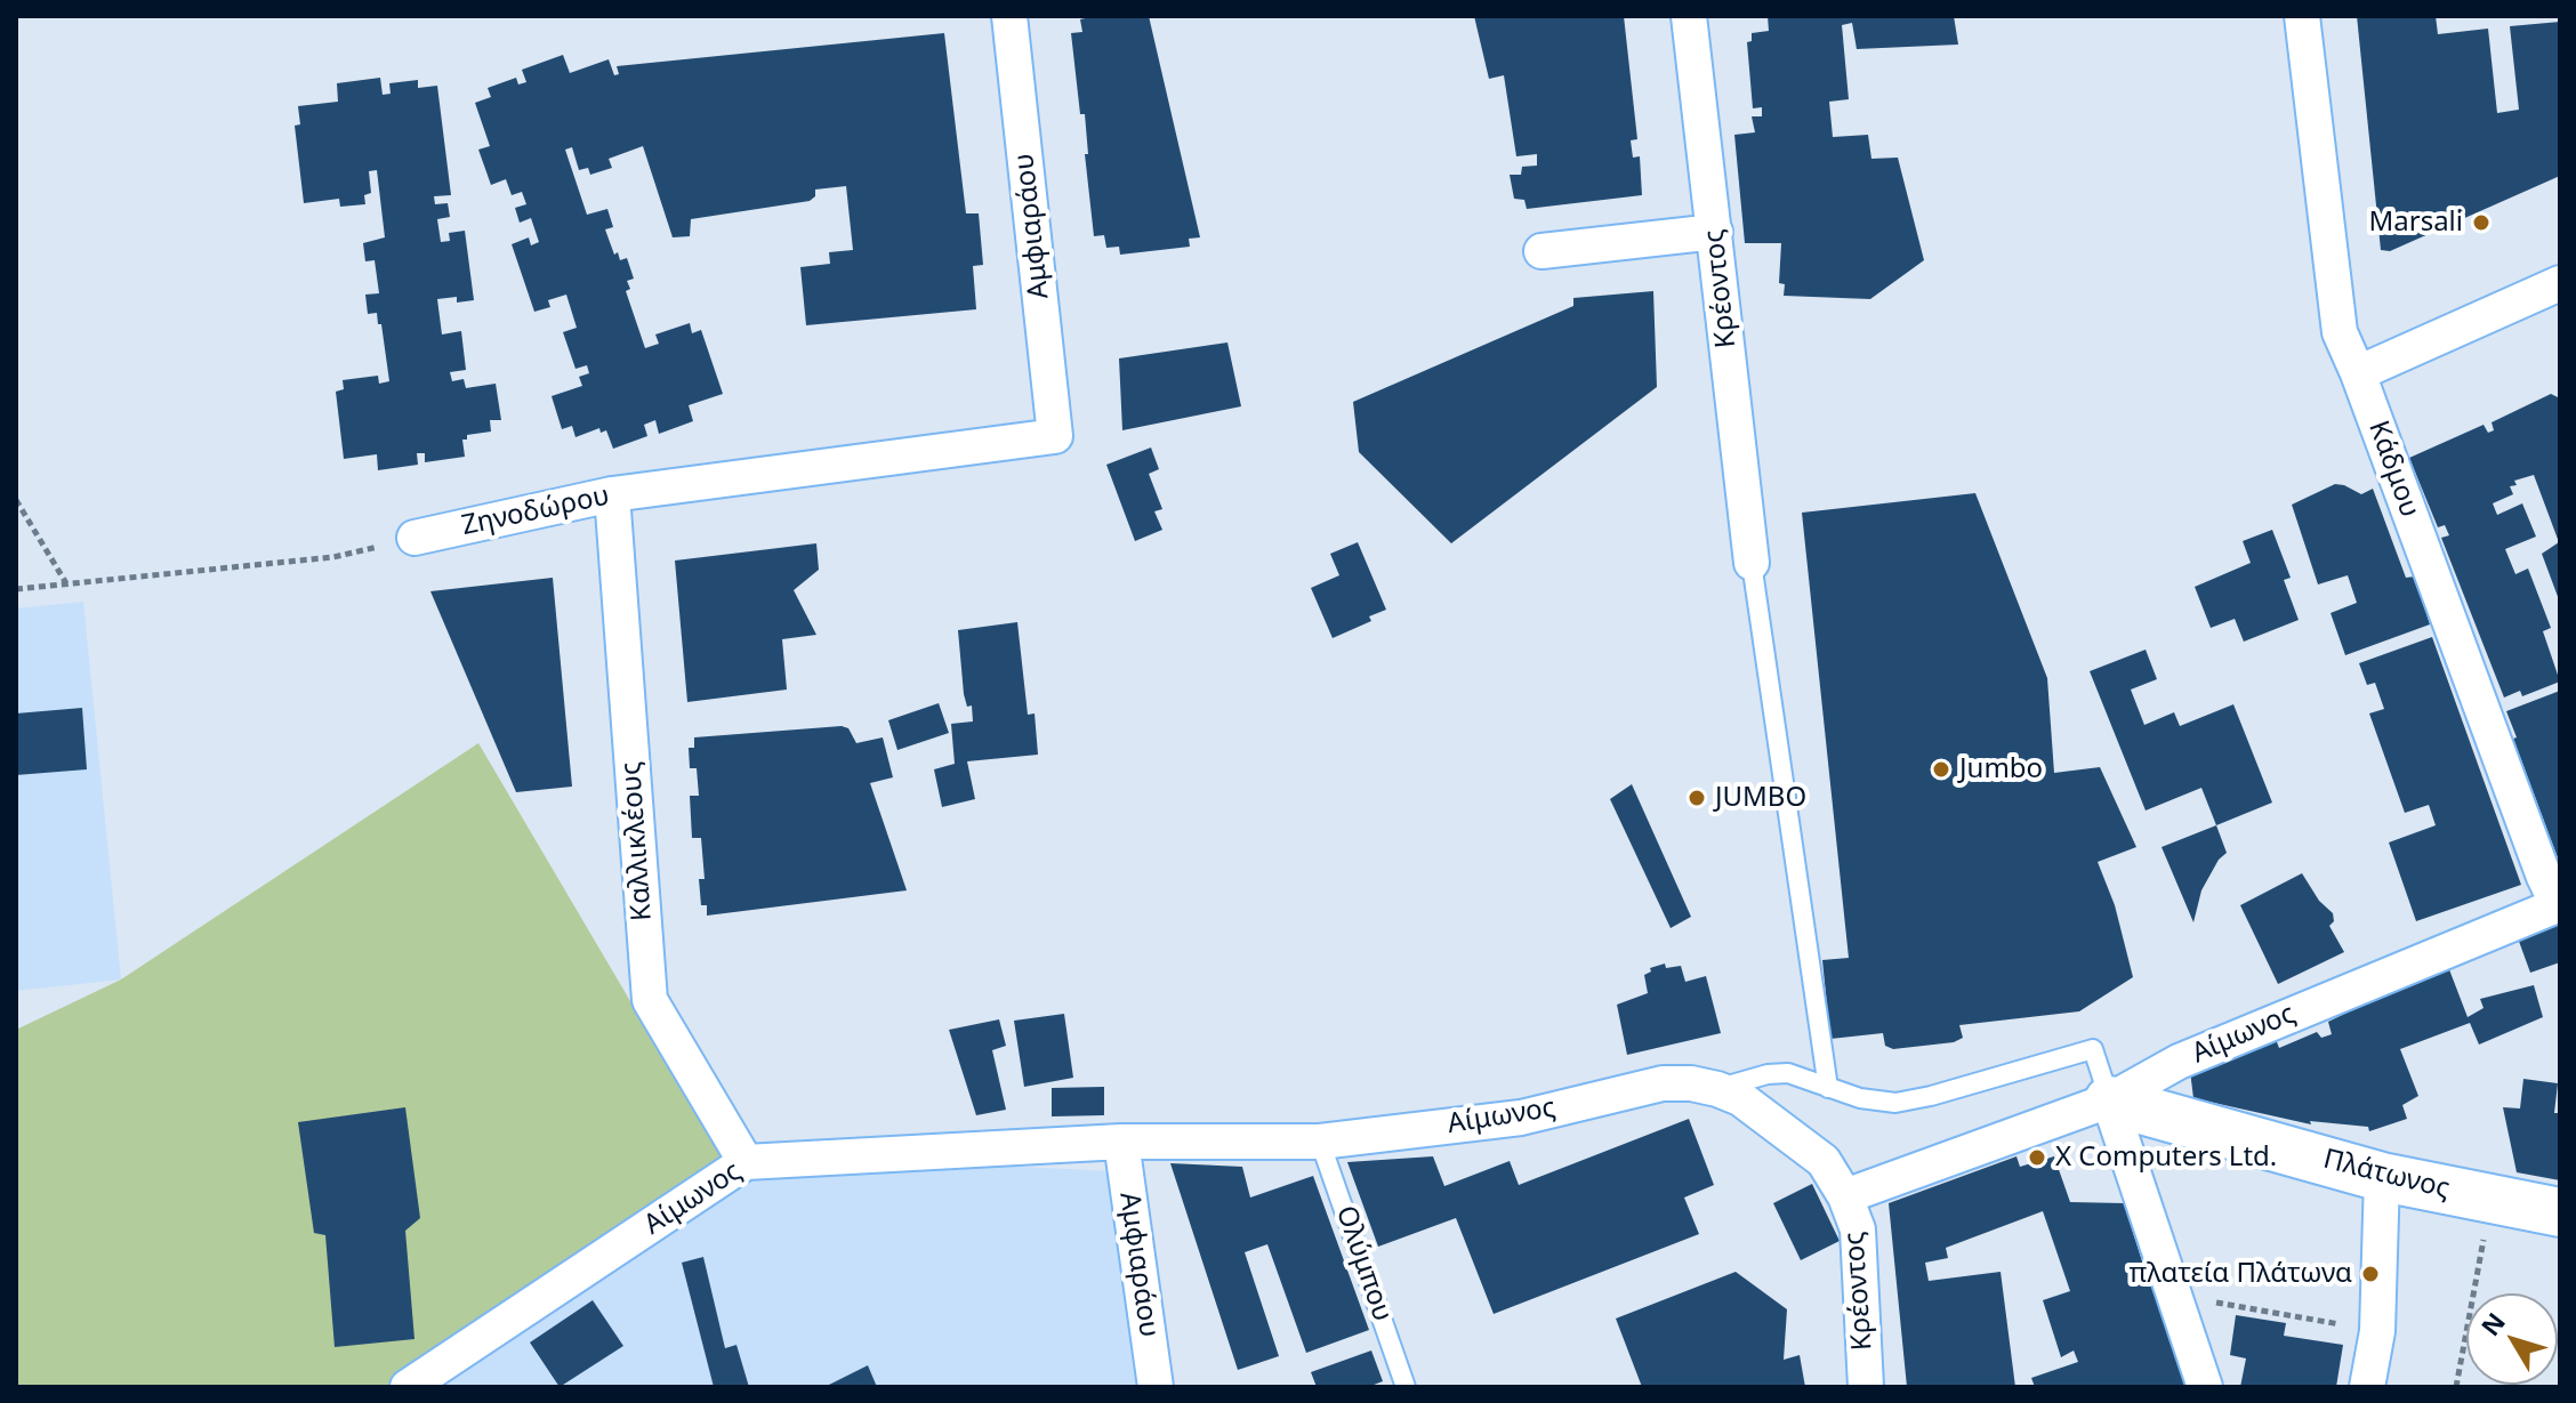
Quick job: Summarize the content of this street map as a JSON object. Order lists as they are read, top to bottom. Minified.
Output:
{"streets":{"street":["Αμφιαράου","Κρέοντος","Κάδμου","Ζηνοδώρου","Καλλικλέους","Αίμωνος","Πλάτωνος"],"lane":["Ολύμπου"]},"crossings":[["Αμφιαράου","Ζηνοδώρου"],["Αμφιαράου","Αίμωνος"],["Κρέοντος","Αίμωνος"],["Κάδμου","Αίμωνος"],["Ζηνοδώρου","Καλλικλέους"],["Καλλικλέους","Αίμωνος"],["Αίμωνος","Πλάτωνος"],["Αίμωνος","Ολύμπου"]],"places":["Marsali","Jumbo","JUMBO","X Computers Ltd.","πλατεία Πλάτωνα"],"north":"top left"}
